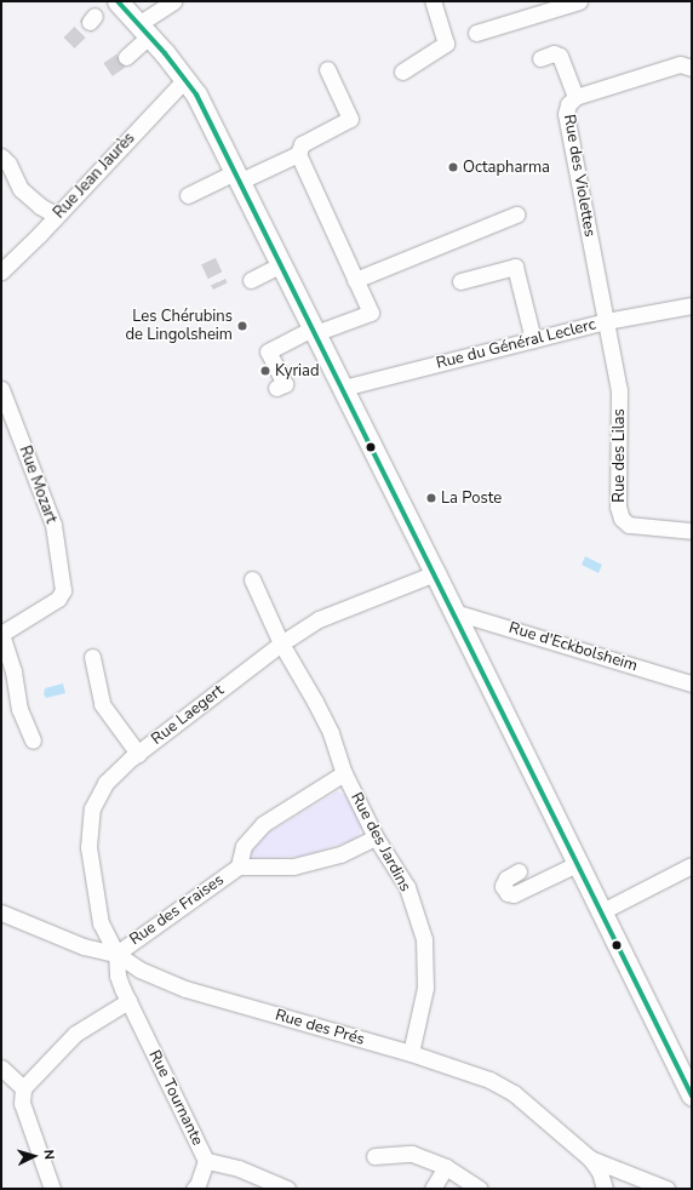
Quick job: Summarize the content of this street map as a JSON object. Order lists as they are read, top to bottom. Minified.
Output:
{"streets":{"street":["Rue Jean Jaurès","Rue des Violettes","Rue du Général Leclerc","Rue des Lilas","Rue Mozart","Rue d'Eckbolsheim","Rue Laegert","Rue des Jardins","Rue des Fraises","Rue des Prés","Rue Tournante"]},"crossings":[["Rue des Violettes","Rue du Général Leclerc"],["Rue des Violettes","Rue des Lilas"],["Rue du Général Leclerc","Rue des Lilas"],["Rue Laegert","Rue des Jardins"],["Rue Laegert","Rue des Fraises"],["Rue Laegert","Rue des Prés"],["Rue Laegert","Rue Tournante"],["Rue des Jardins","Rue des Fraises"],["Rue des Jardins","Rue des Prés"],["Rue des Fraises","Rue des Prés"],["Rue des Fraises","Rue Tournante"],["Rue des Prés","Rue Tournante"]],"places":["Octapharma","Les Chérubins de Lingolsheim","Kyriad","La Poste"],"north":"right"}
